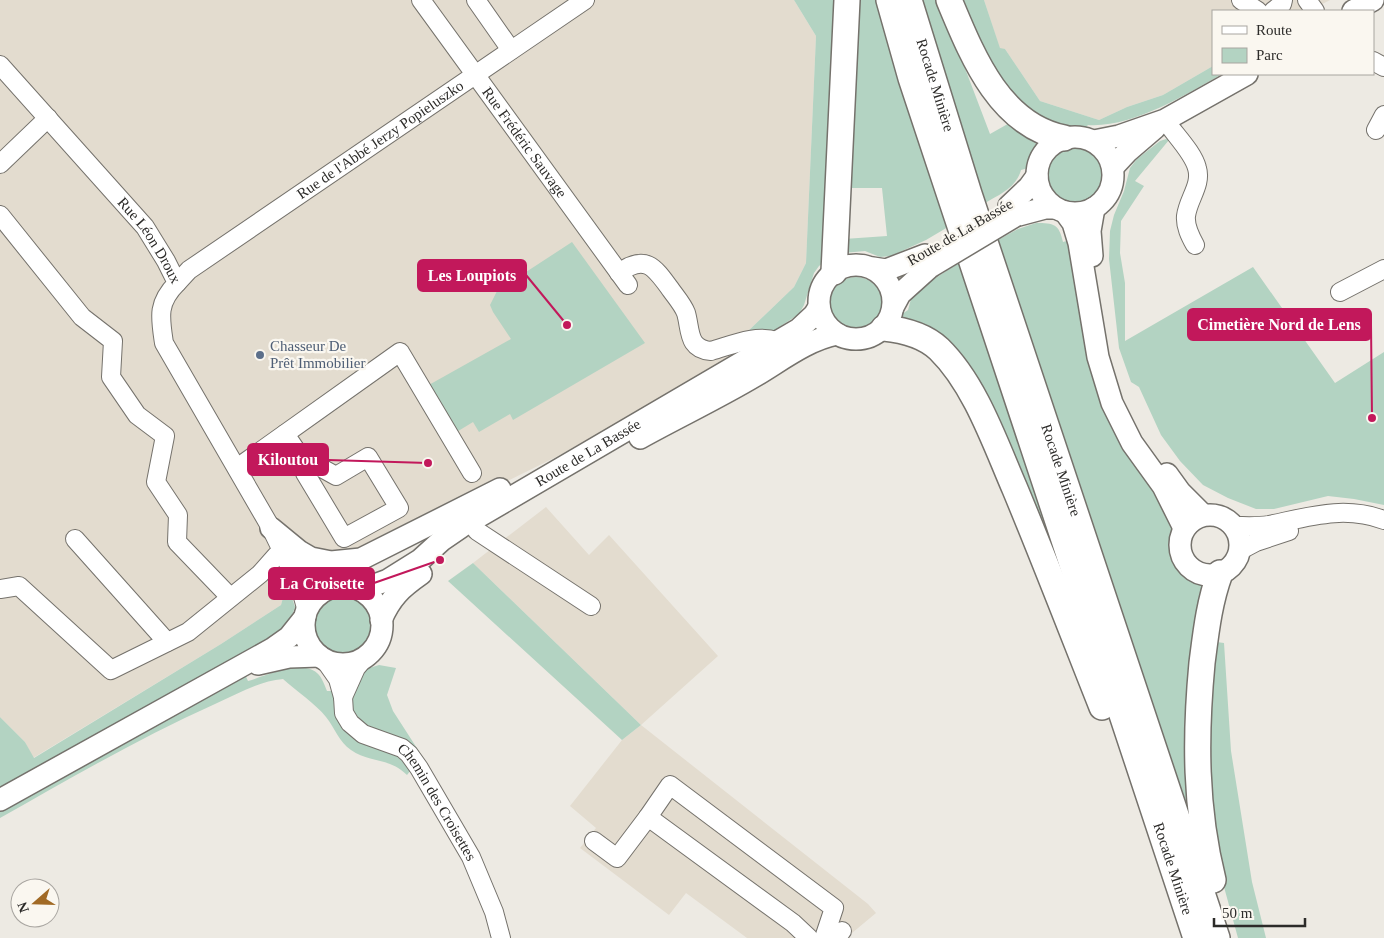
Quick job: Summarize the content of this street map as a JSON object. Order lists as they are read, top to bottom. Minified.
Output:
{"streets":{"highway":["Rocade Minière"],"main road":["Route de La Bassée"],"street":["Rue de l'Abbé Jerzy Popieluszko","Rue Frédéric Sauvage","Rue Léon Droux","Chemin des Croisettes"]},"crossings":[["Rue de l'Abbé Jerzy Popieluszko","Rue Frédéric Sauvage"],["Rue de l'Abbé Jerzy Popieluszko","Rue Léon Droux"],["Rue Frédéric Sauvage","Route de La Bassée"],["Route de La Bassée","Rue Léon Droux"],["Route de La Bassée","Chemin des Croisettes"],["Rue Léon Droux","Chemin des Croisettes"]],"places":["Les Loupiots","Chasseur De Prêt Immobilier","Cimetière Nord de Lens","Kiloutou","La Croisette"],"legend":["Route","Parc"],"scale_bar":"50 m","north":"left"}
